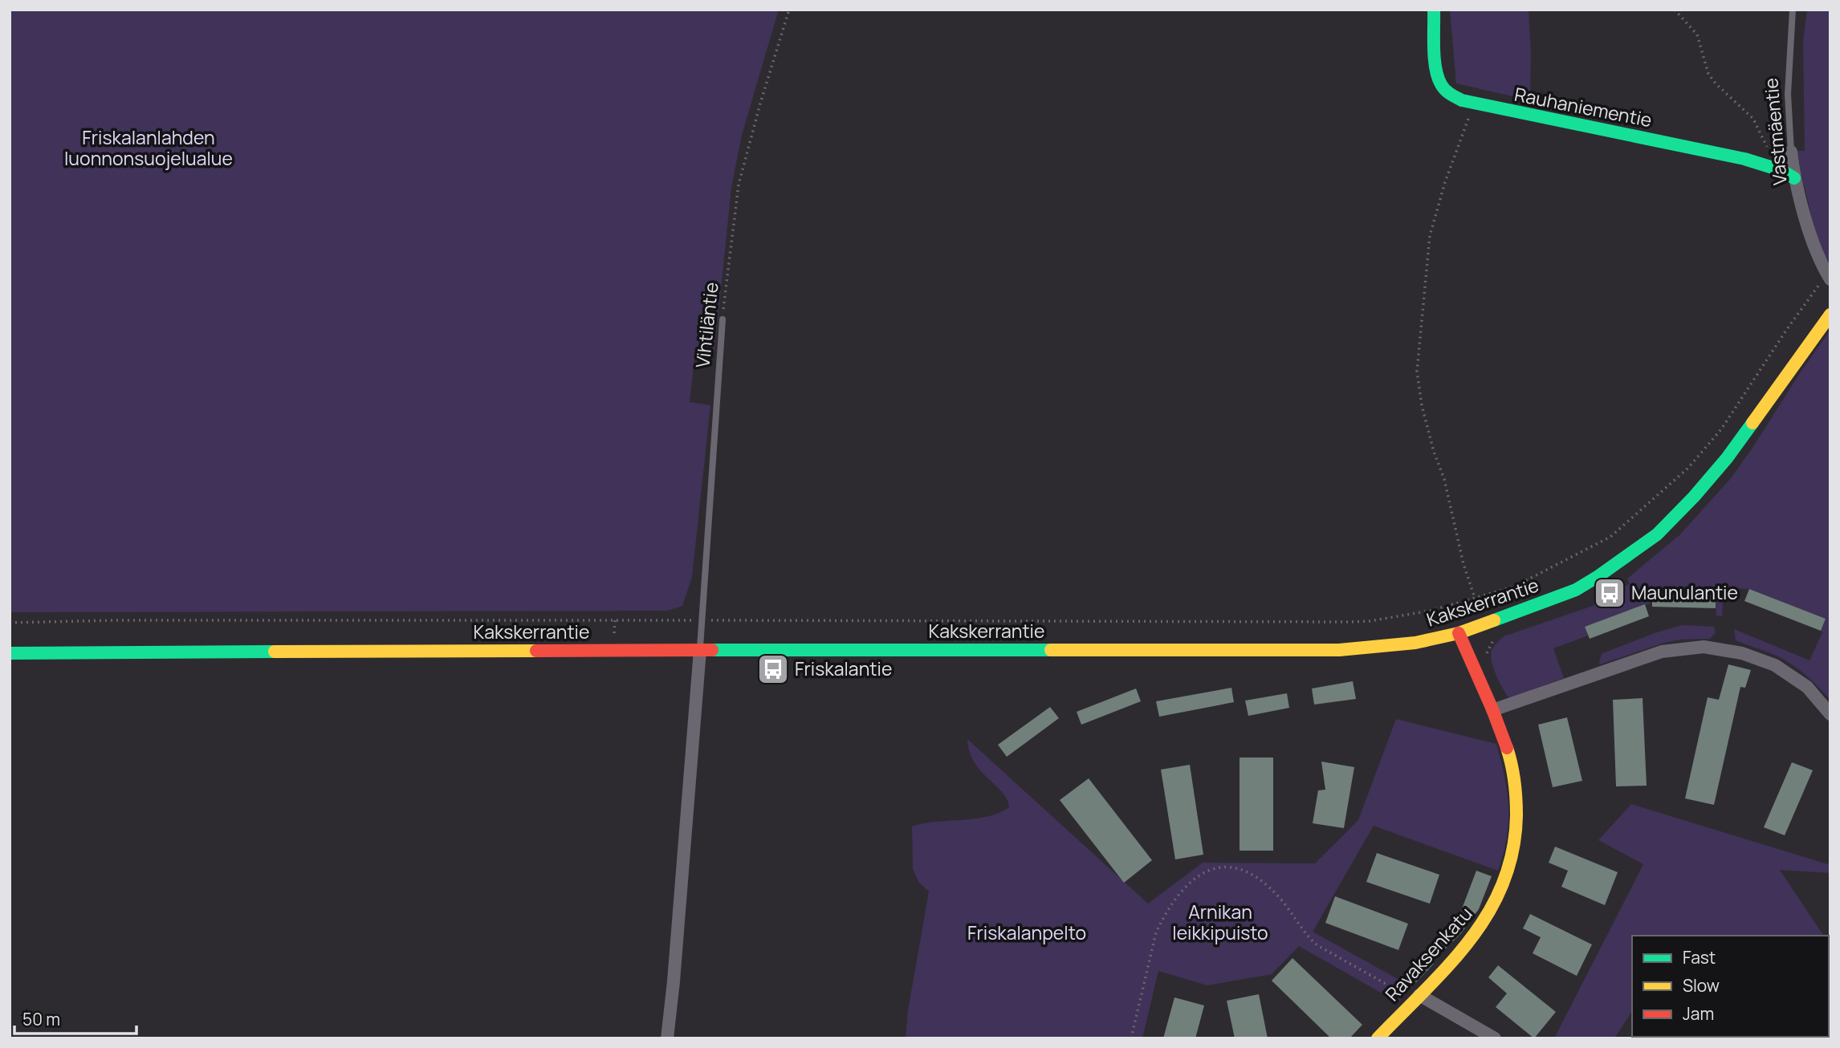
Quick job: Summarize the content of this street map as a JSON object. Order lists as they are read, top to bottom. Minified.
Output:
{"streets":{"main road":["Rauhaniementie","Kakskerrantie","Ravaksenkatu"],"street":["Vastmäentie"],"lane":["Vihtiläntie"]},"crossings":[["Rauhaniementie","Vastmäentie"],["Vihtiläntie","Kakskerrantie"],["Kakskerrantie","Ravaksenkatu"]],"parks":["Friskalanlahden luonnonsuojelualue","Arnikan leikkipuisto","Friskalanpelto"],"places":{"bus stop":["Maunulantie","Friskalantie"]},"legend":["Fast","Slow","Jam"],"scale_bar":"50 m"}
